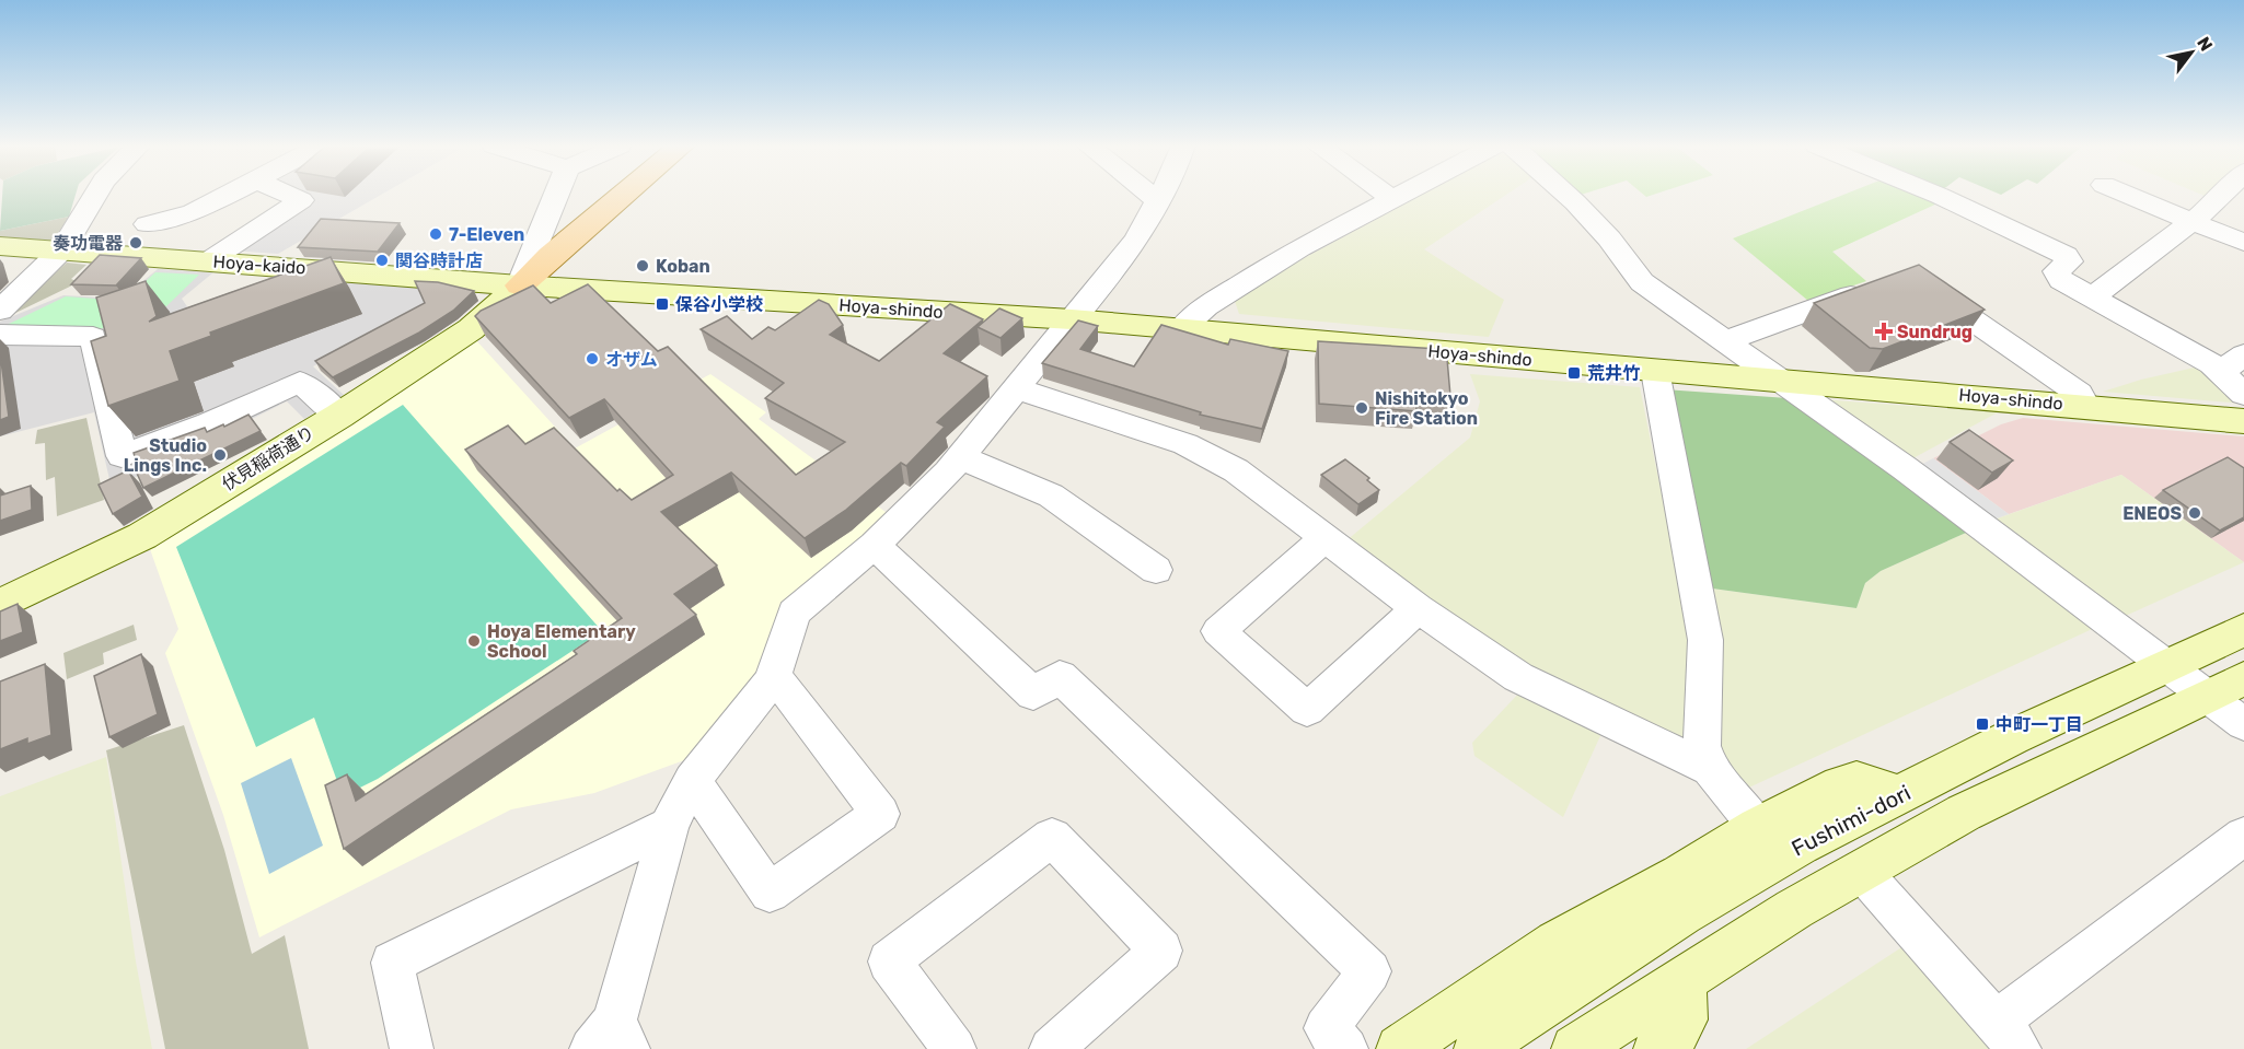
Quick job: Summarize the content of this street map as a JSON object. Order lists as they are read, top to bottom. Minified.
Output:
{"streets":{"main road":["Hoya-kaido","Hoya-shindo","伏見稲荷通り","Fushimi-dori"]},"crossings":[["Hoya-kaido","Hoya-shindo"],["Hoya-kaido","伏見稲荷通り"],["Hoya-shindo","伏見稲荷通り"]],"places":{"other":["7-Eleven","奏功電器","関谷時計店","Koban","オザム","Nishitokyo Fire Station","Studio Lings Inc.","ENEOS","Hoya Elementary School"],"transit":["保谷小学校","荒井竹","中町一丁目"],"health":["Sundrug"]},"north":"top right"}
